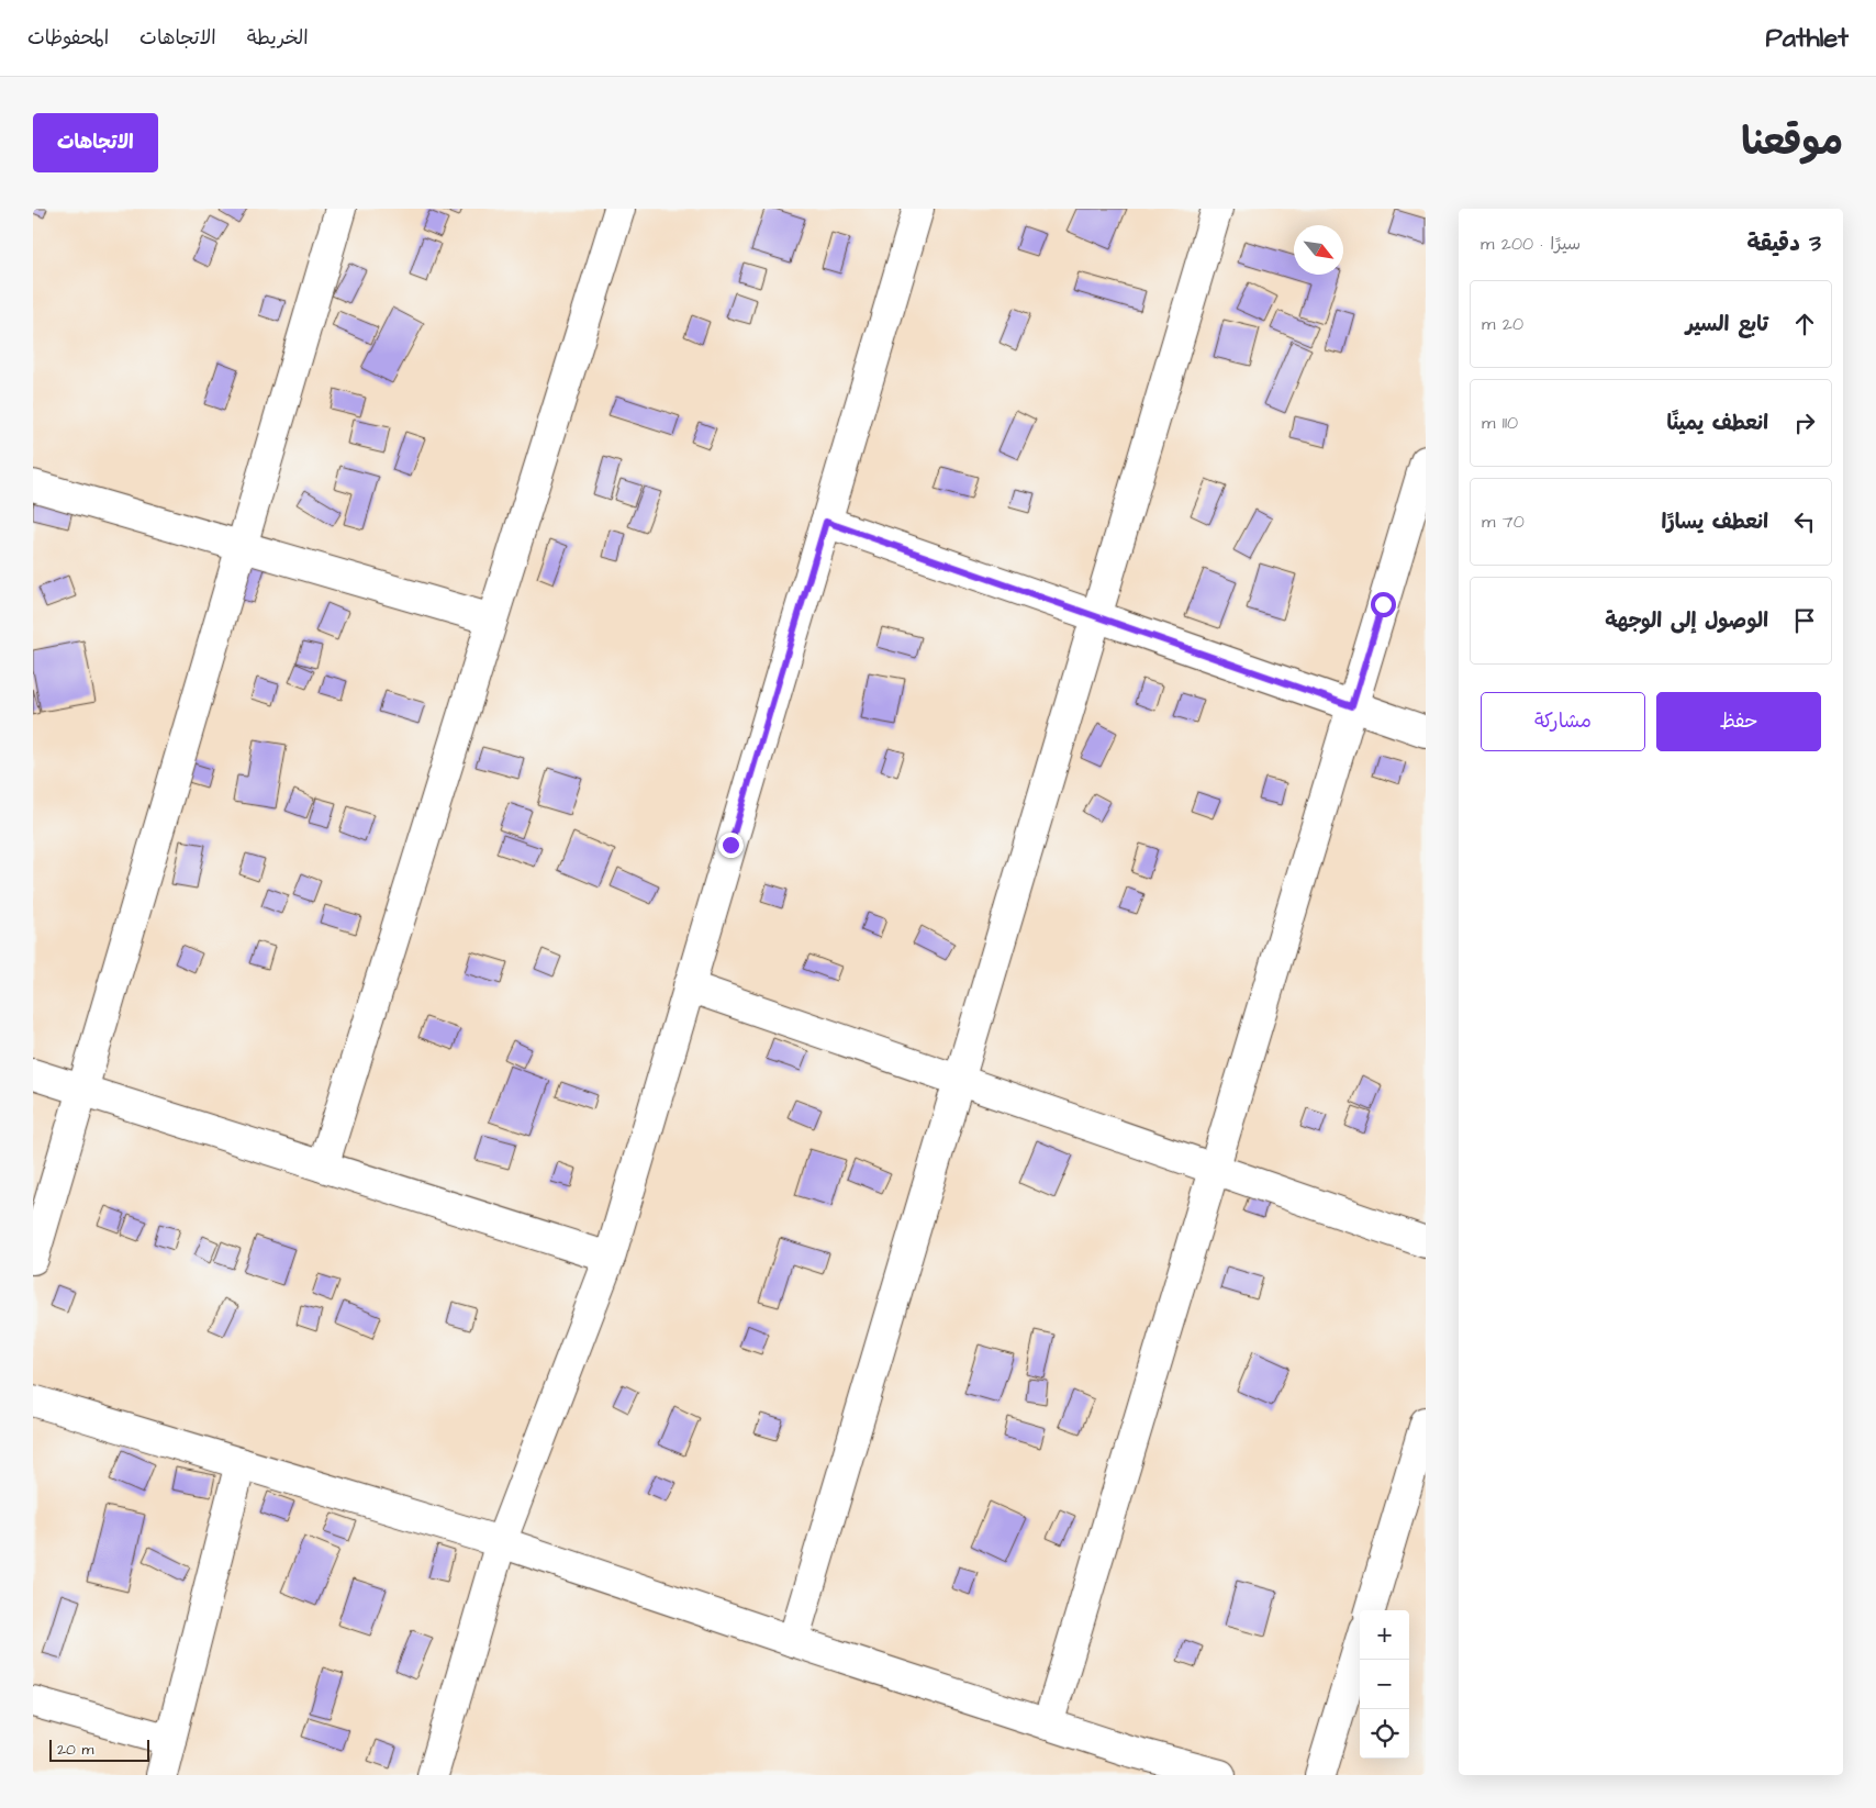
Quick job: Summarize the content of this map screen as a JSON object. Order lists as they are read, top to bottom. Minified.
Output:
{"scale_bar":"20 m","north":"bottom right","page":{"header":"Pathlet","nav":["الخريطة","الاتجاهات","المحفوظات"],"title":"موقعنا","buttons":["الاتجاهات",["حفظ","مشاركة"]],"heading":["3 دقيقة","سيرًا · 200 m"],"list":[["تابع السير","20 m"],["انعطف يمينًا","110 m"],["انعطف يسارًا","70 m"],"الوصول إلى الوجهة"],"map_buttons":["+","−"],"scale":"20 m"}}
